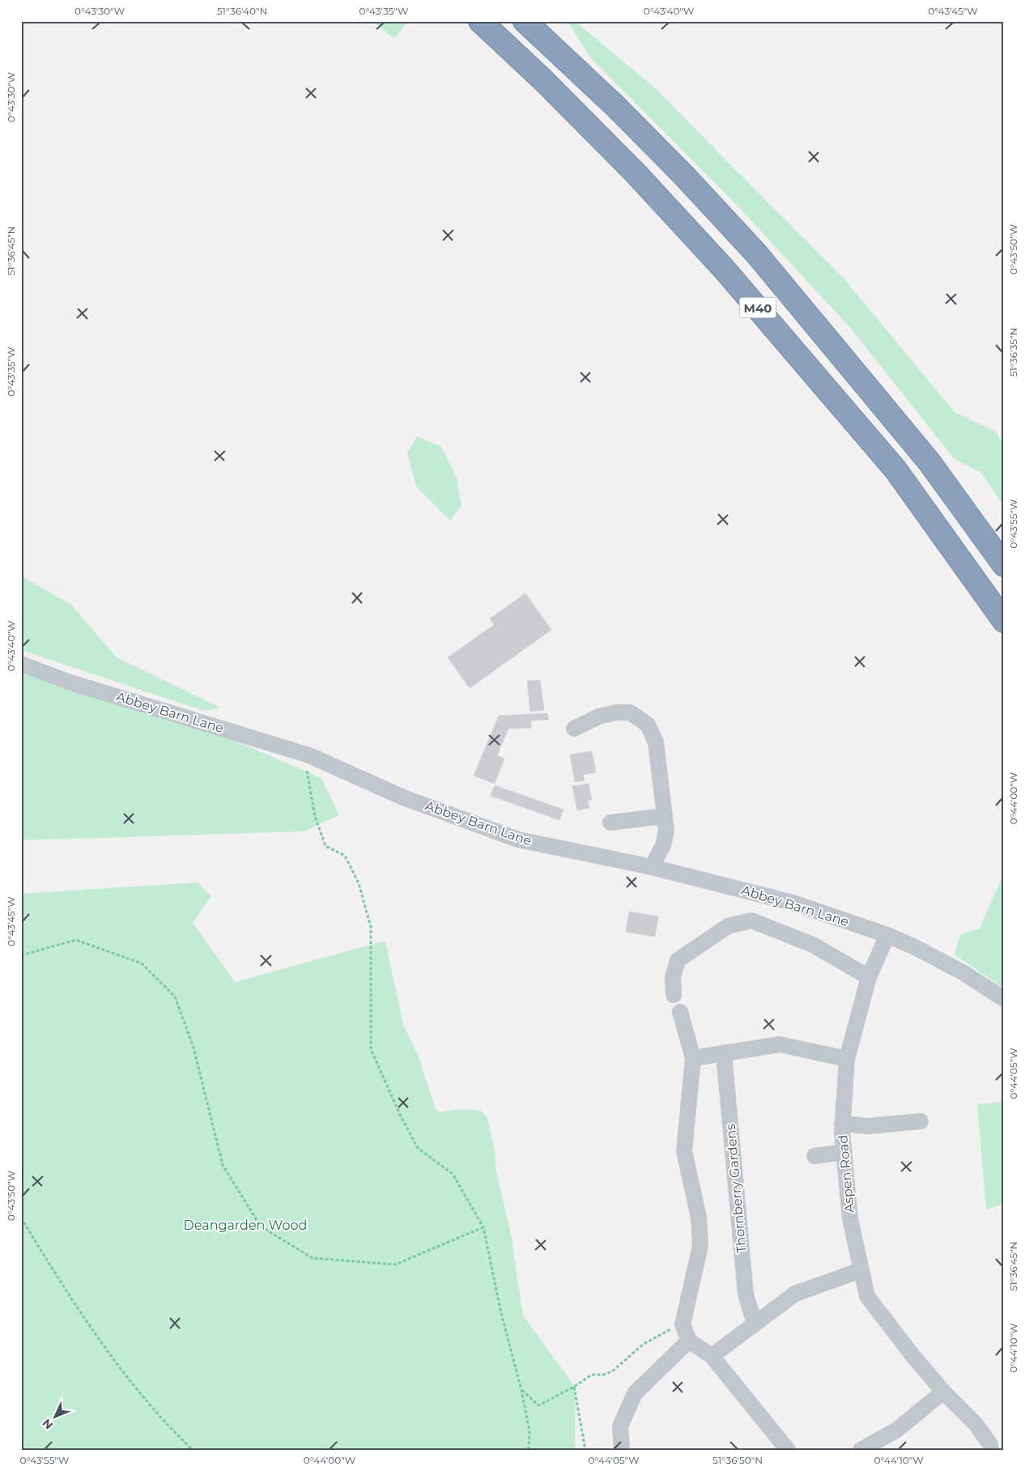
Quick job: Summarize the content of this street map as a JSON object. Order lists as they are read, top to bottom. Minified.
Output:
{"streets":{"highway":["M40"],"street":["Abbey Barn Lane","Aspen Road","Thornberry Gardens"]},"crossings":[["Abbey Barn Lane","Aspen Road"]],"parks":["Deangarden Wood"],"north":"bottom left","coordinates":["0°43'30\"W","51°36'40\"N","0°43'35\"W","0°43'40\"W","0°43'45\"W","0°43'50\"W","51°36'45\"N","51°36'35\"N","0°43'55\"W","0°44'00\"W","0°44'05\"W","0°44'10\"W","51°36'50\"N"]}
